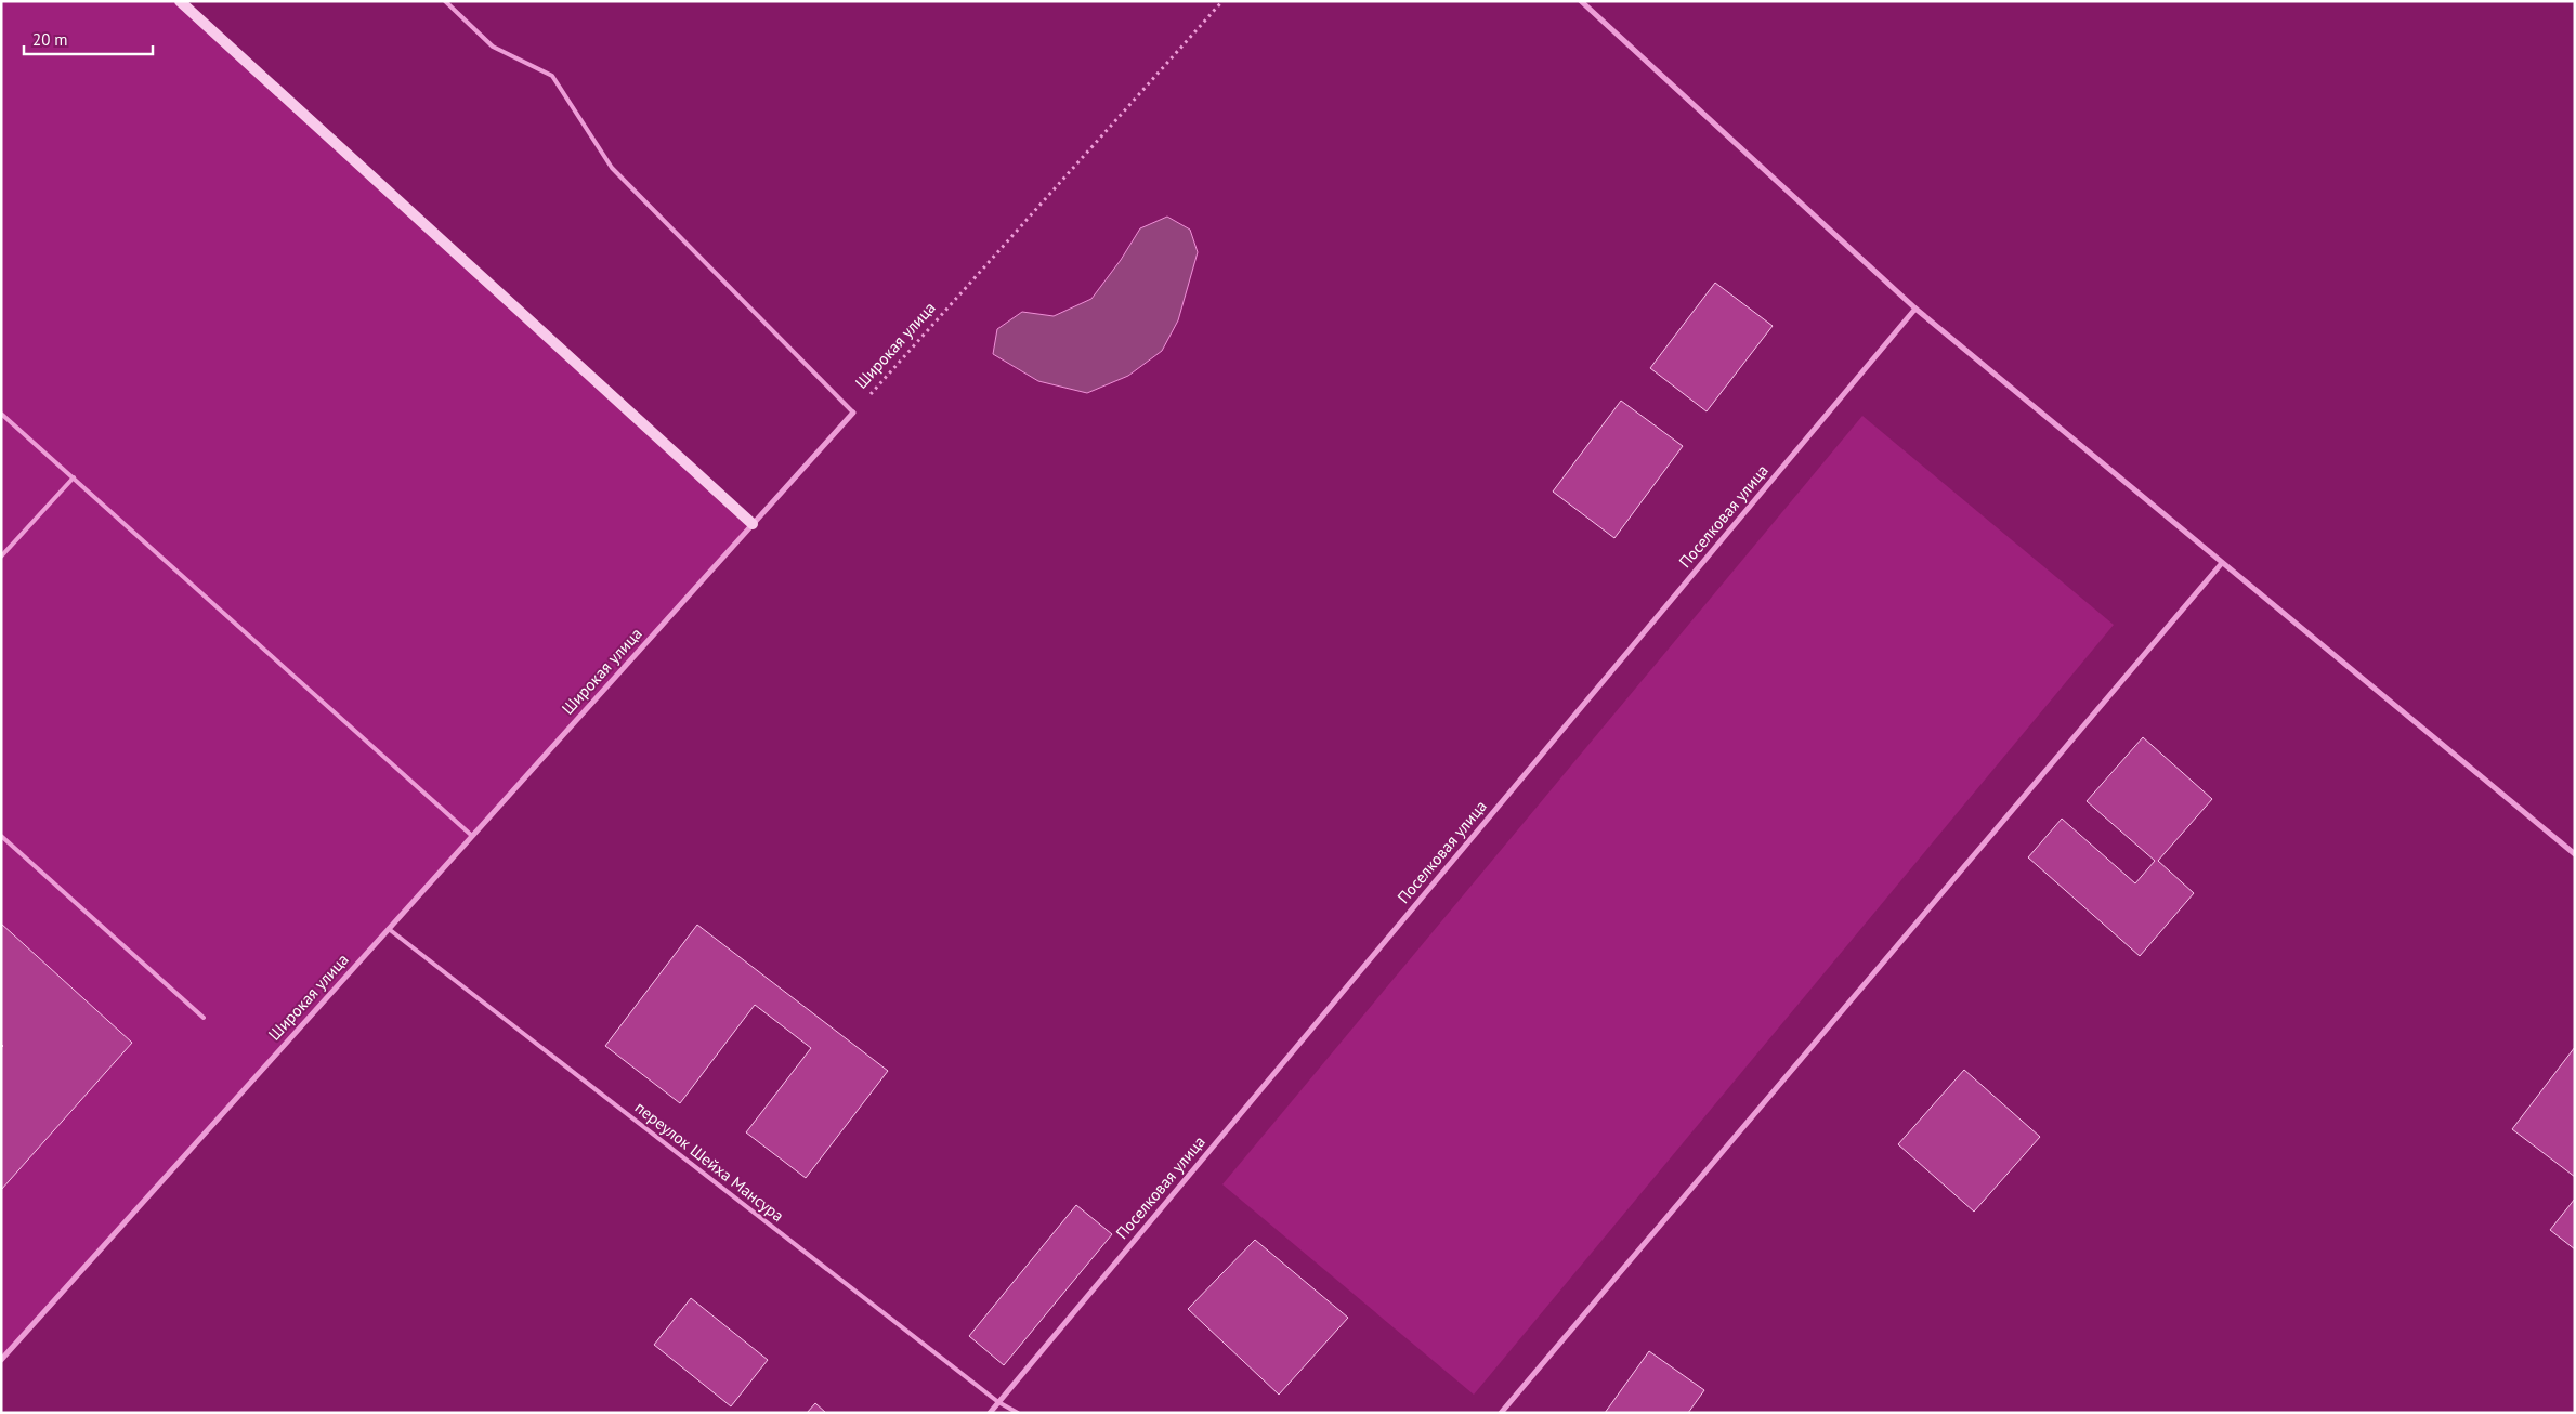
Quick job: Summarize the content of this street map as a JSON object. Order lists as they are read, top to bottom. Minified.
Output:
{"streets":{"street":["Широкая улица","Поселковая улица"],"lane":["переулок Шейха Мансура"]},"crossings":[["Широкая улица","переулок Шейха Мансура"],["Поселковая улица","переулок Шейха Мансура"]],"scale_bar":"20 m"}
